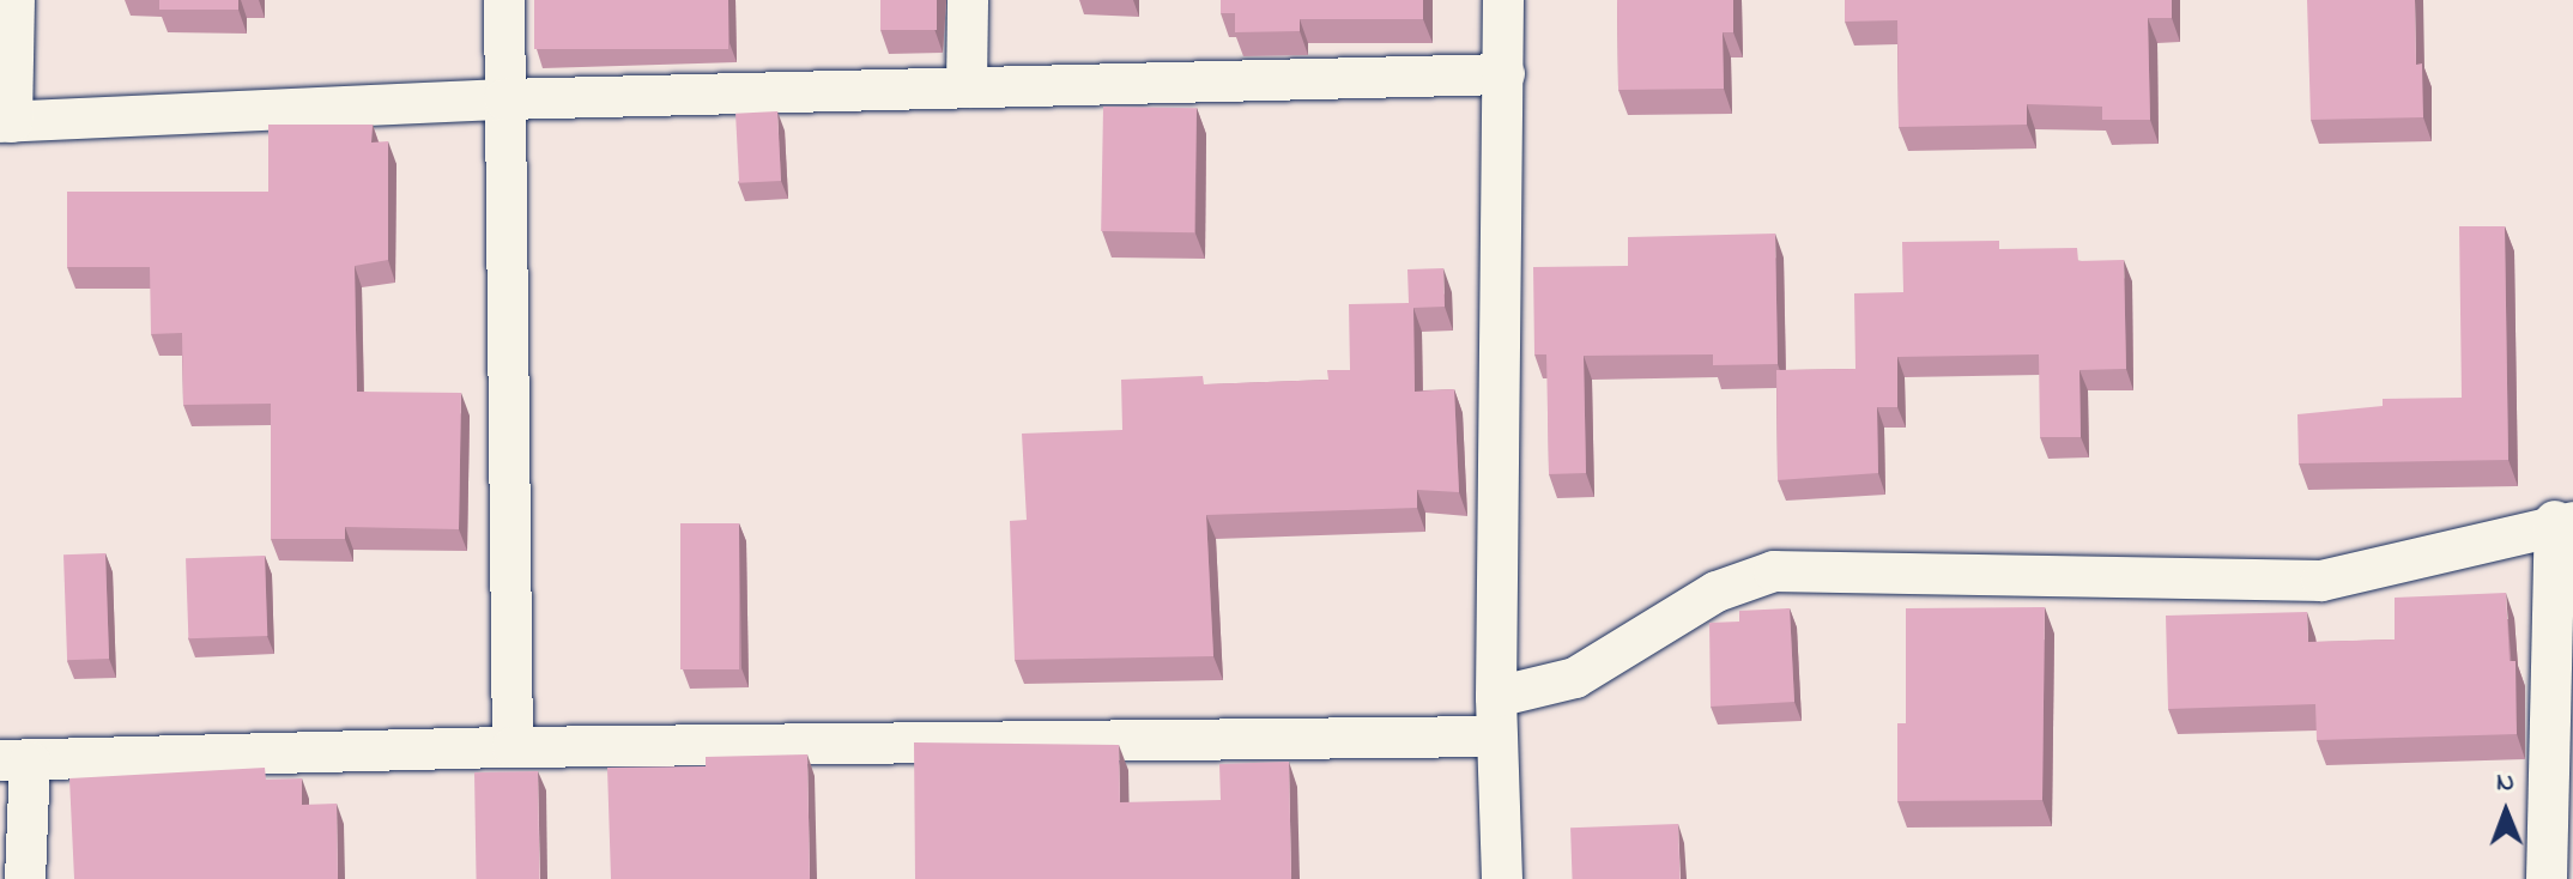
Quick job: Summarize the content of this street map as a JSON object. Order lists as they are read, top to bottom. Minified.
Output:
{"north":"top"}
